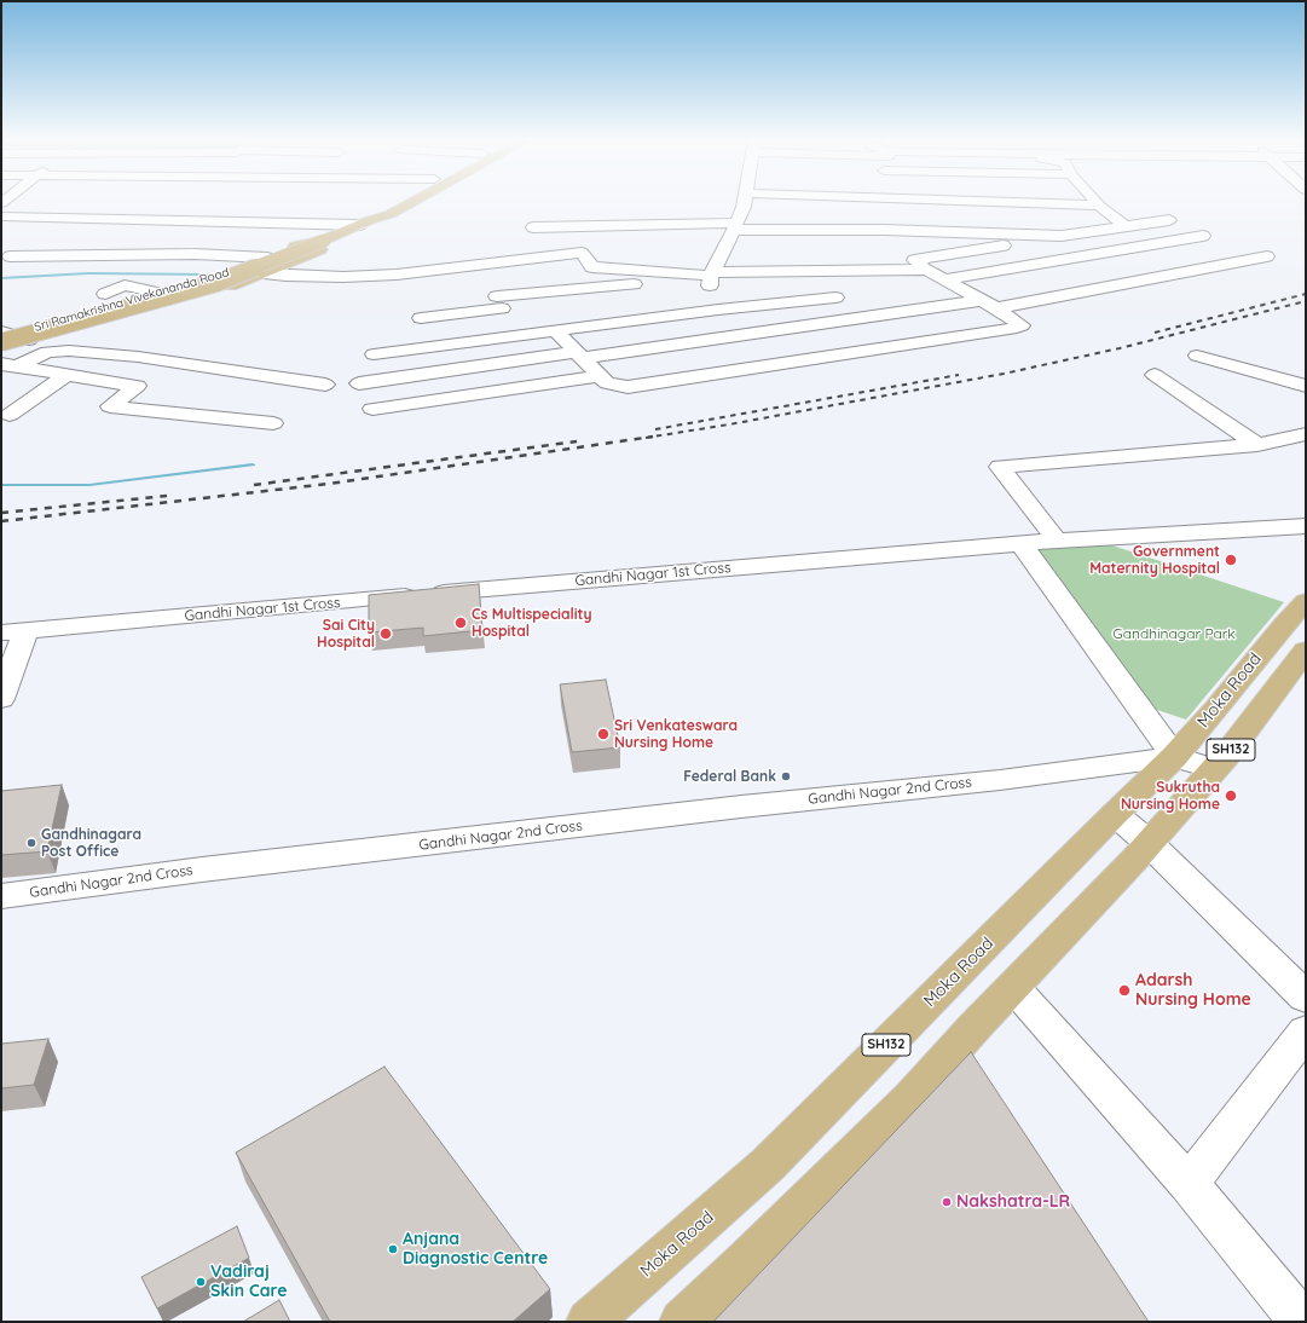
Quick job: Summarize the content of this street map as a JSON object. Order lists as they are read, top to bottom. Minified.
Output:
{"streets":{"main road":["Sri Ramakrishna Vivekananda Road","Moka Road","SH132"],"street":["Gandhi Nagar 1st Cross","Gandhi Nagar 2nd Cross"]},"crossings":[["Moka Road","Gandhi Nagar 2nd Cross"]],"parks":["Gandhinagar Park"],"places":["Government Maternity Hospital","Cs Multispeciality Hospital","Sai City Hospital","Sri Venkateswara Nursing Home","Federal Bank","Sukrutha Nursing Home","Gandhinagara Post Office","Adarsh Nursing Home","Nakshatra-LR","Anjana Diagnostic Centre","Vadiraj Skin Care"]}
